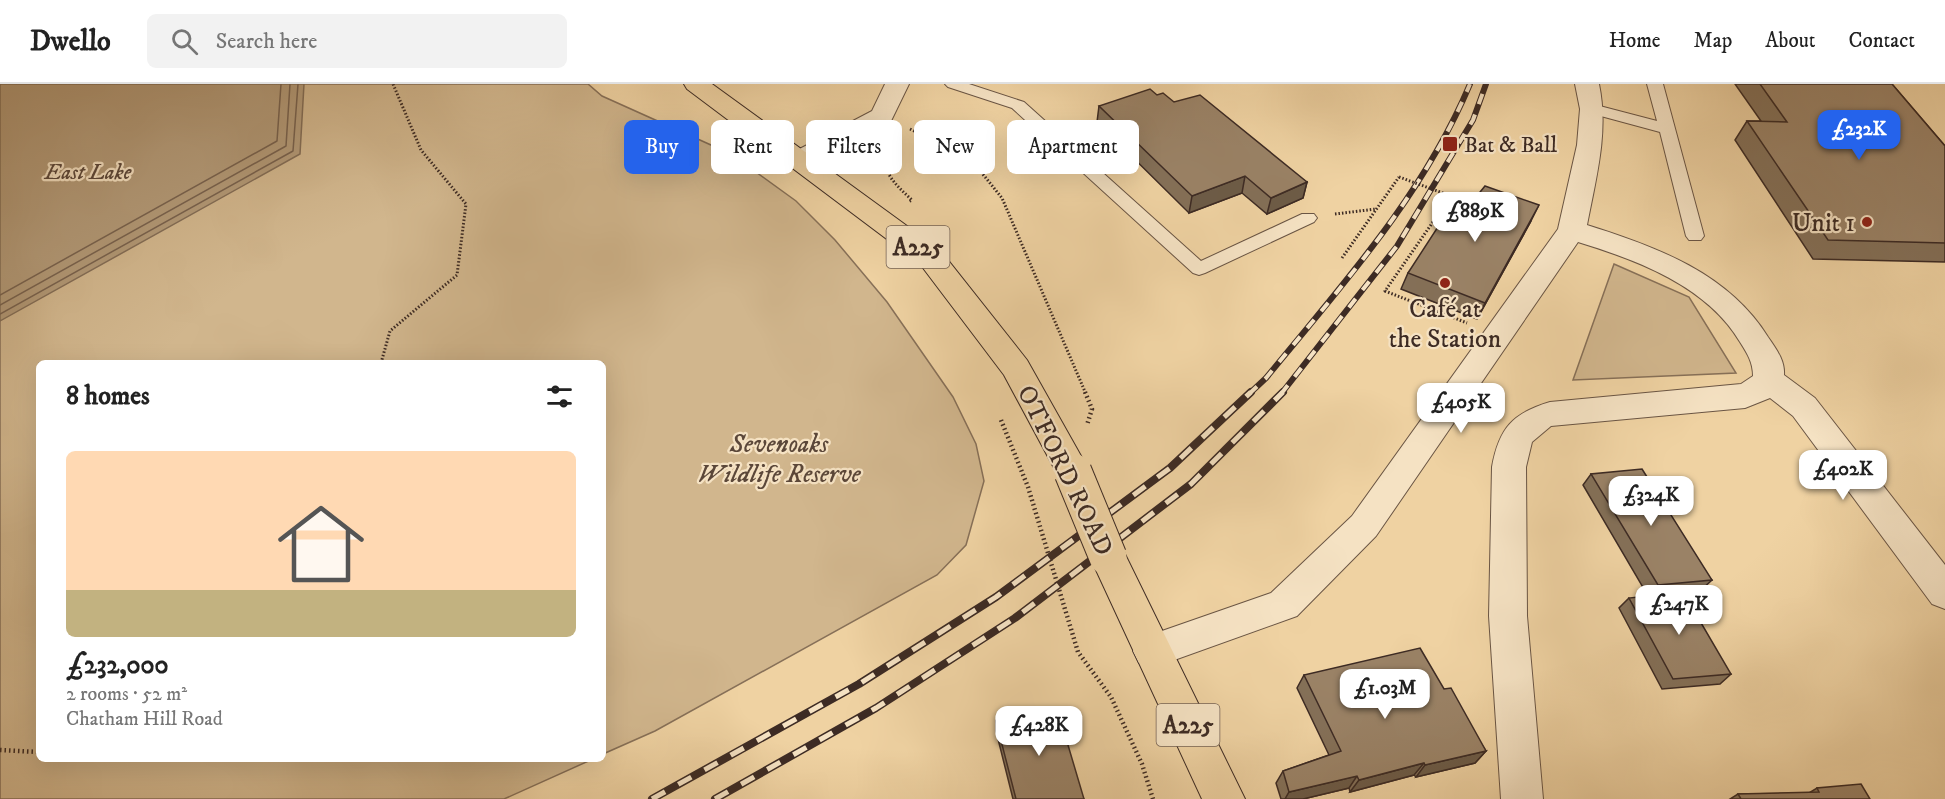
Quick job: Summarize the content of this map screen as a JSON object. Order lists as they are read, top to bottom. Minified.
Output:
{"streets":{"main road":["A225","OTFORD ROAD"]},"water":["East Lake"],"parks":["Sevenoaks Wildlife Reserve"],"places":{"transit":["Bat & Ball"],"other":["Unit 1","Café at the Station"]},"page":{"header":"Dwello","search":"Search here","nav":["Home","Map","About","Contact"],"price":["£232K","£889K","£405K","£402K","£324K","£247K","£1.03M","£428K"],"chip":["Buy","Rent","Filters","New","Apartment"],"heading":"8 homes","list":[{"name":"£232,000","note":"2 rooms · 52 m² · Chatham Hill Road"}]}}
